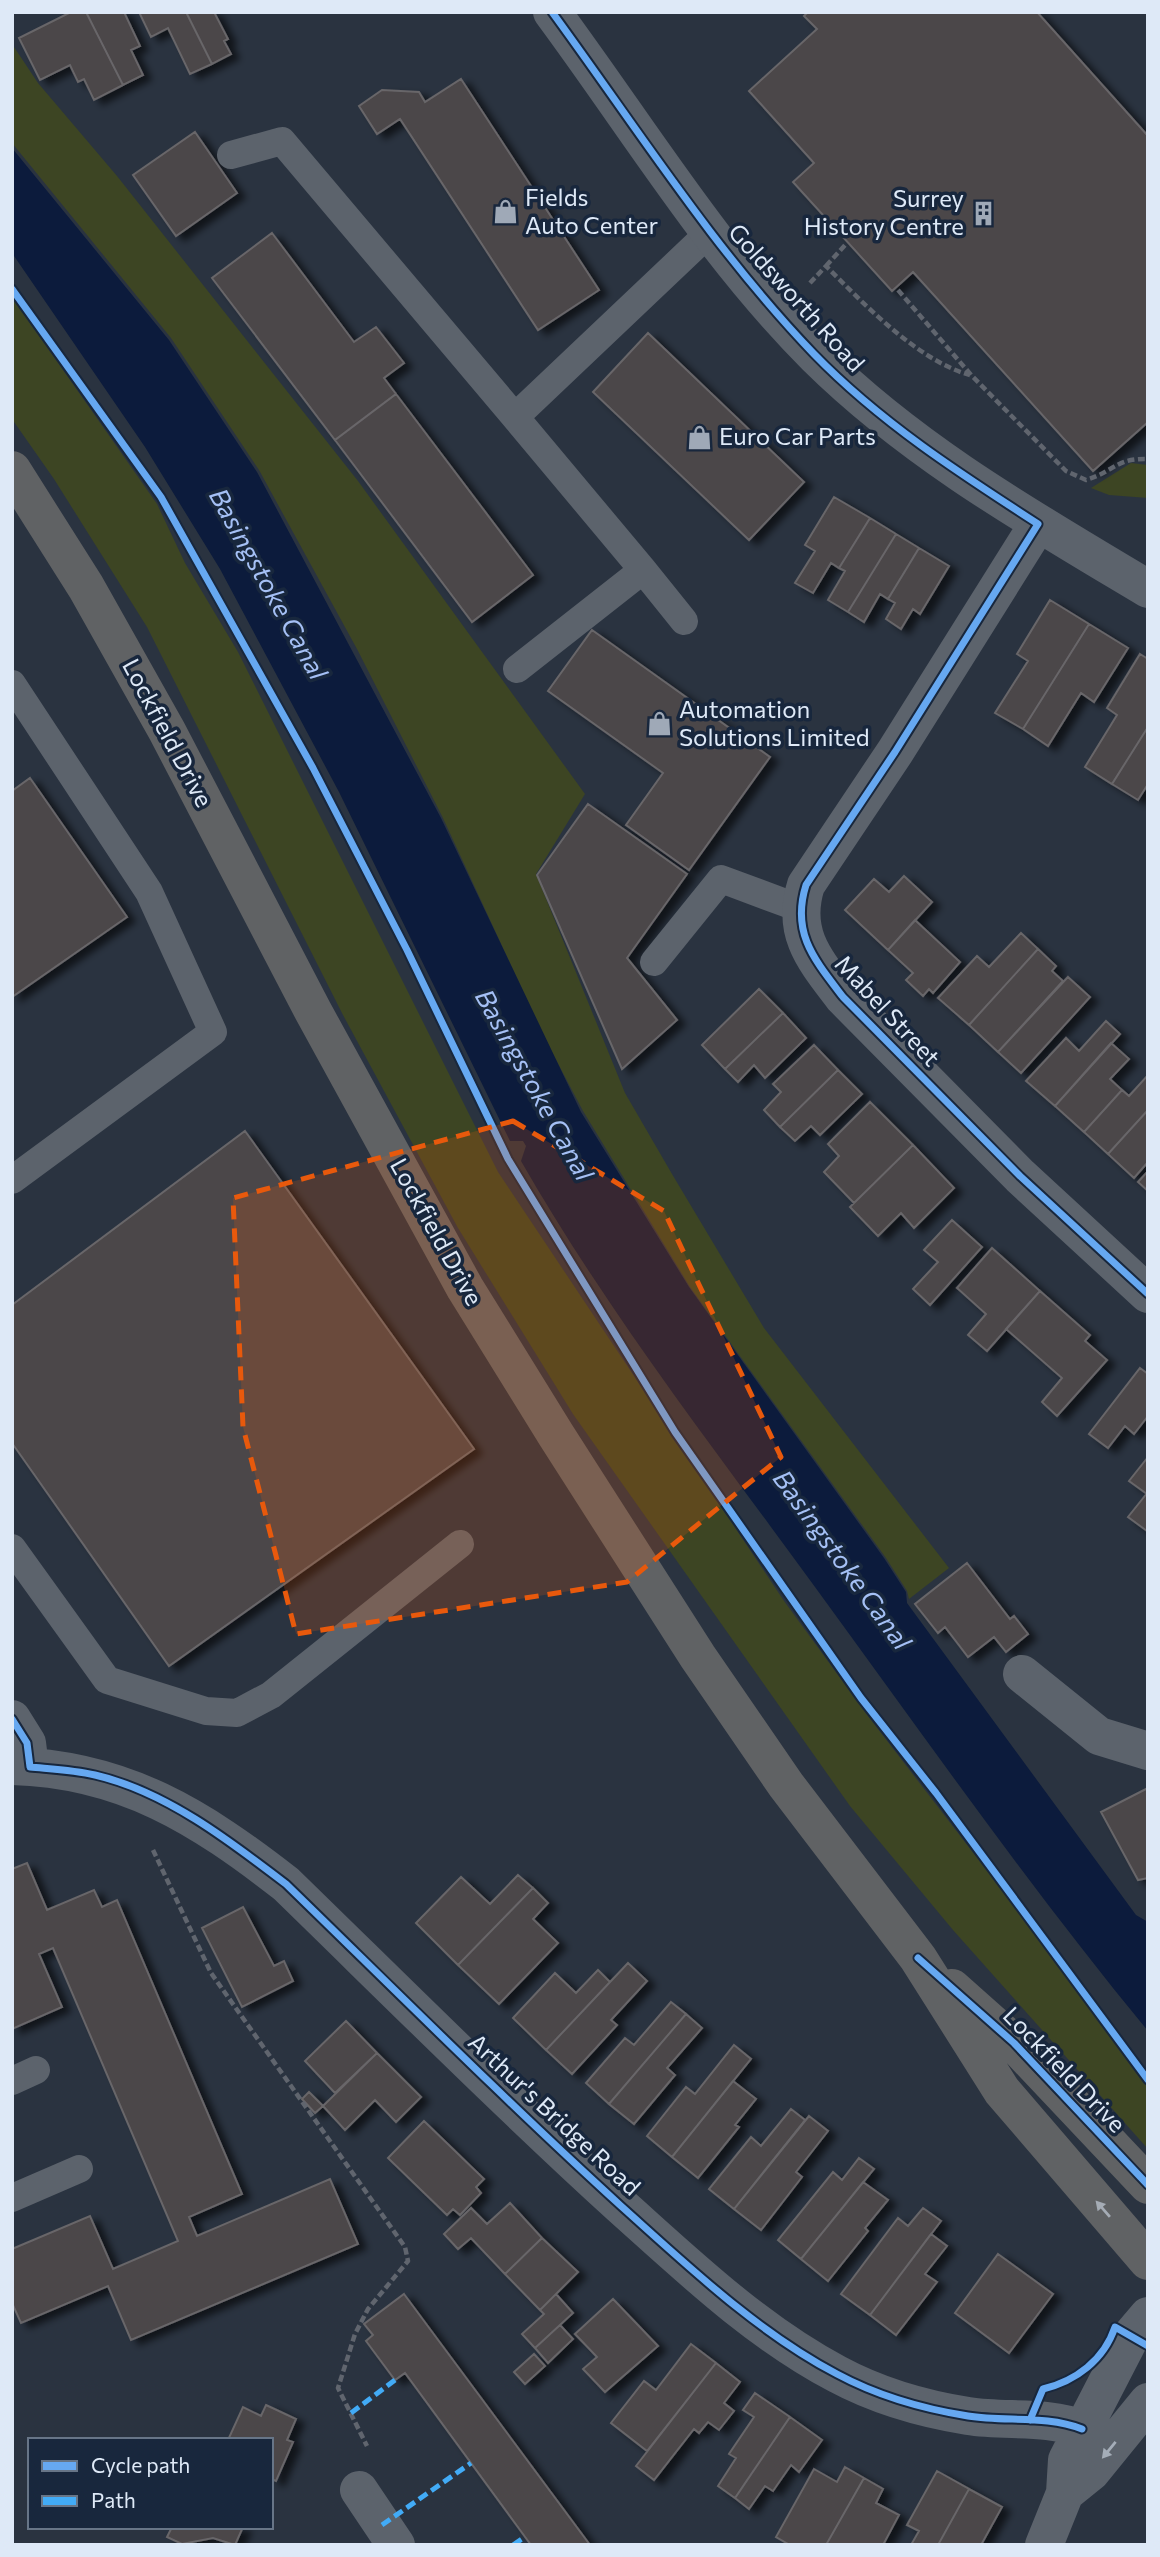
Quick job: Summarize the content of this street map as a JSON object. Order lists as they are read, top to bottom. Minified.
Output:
{"streets":{"main road":["Lockfield Drive"],"street":["Goldsworth Road","Mabel Street","Arthur's Bridge Road"]},"water":["Basingstoke Canal"],"places":{"shop":["Fields Auto Center","Euro Car Parts","Automation Solutions Limited"],"building":["Surrey History Centre"]},"legend":["Cycle path","Path"]}
